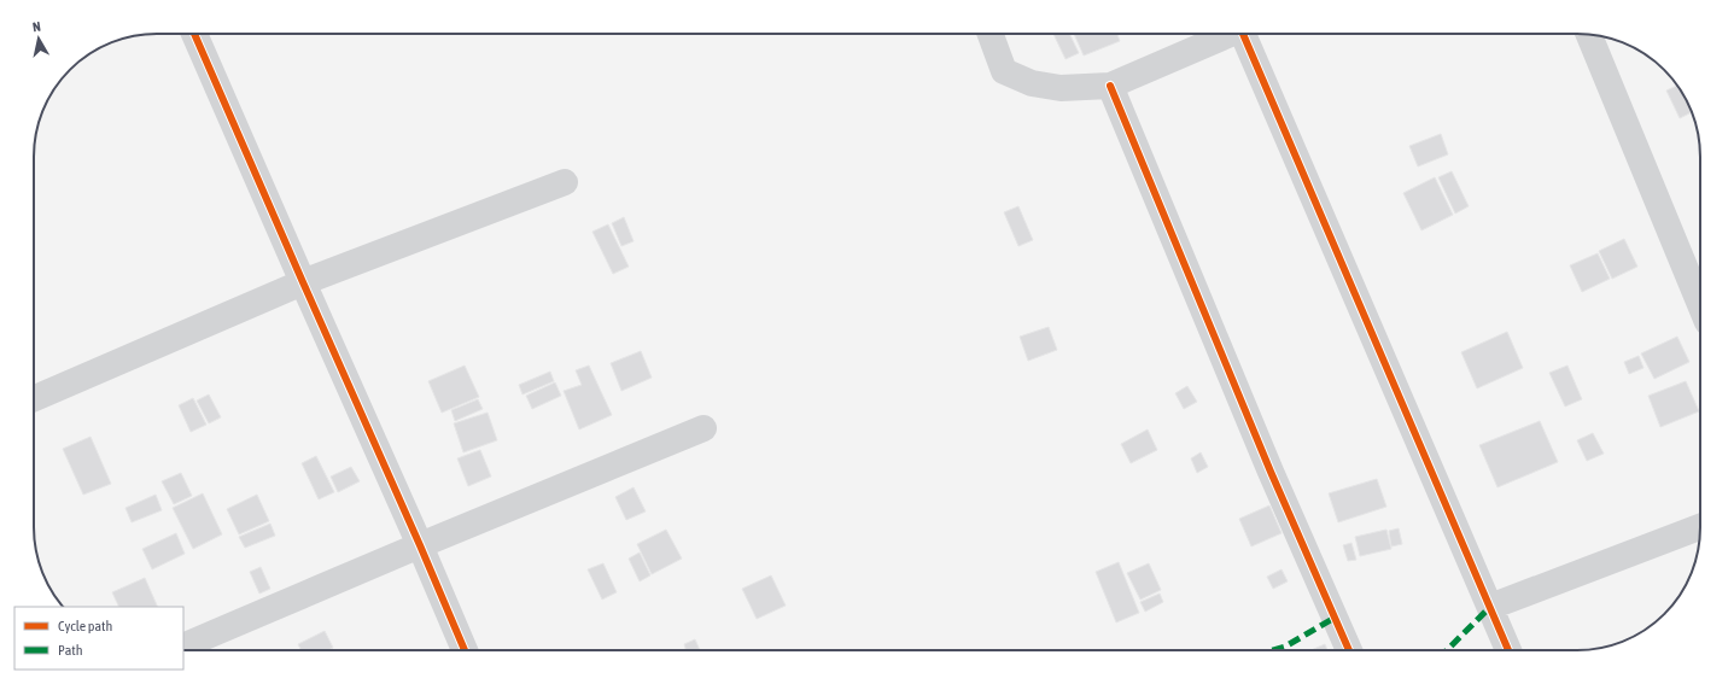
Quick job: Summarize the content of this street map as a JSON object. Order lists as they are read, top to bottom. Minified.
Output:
{"legend":["Cycle path","Path"],"north":"top"}
